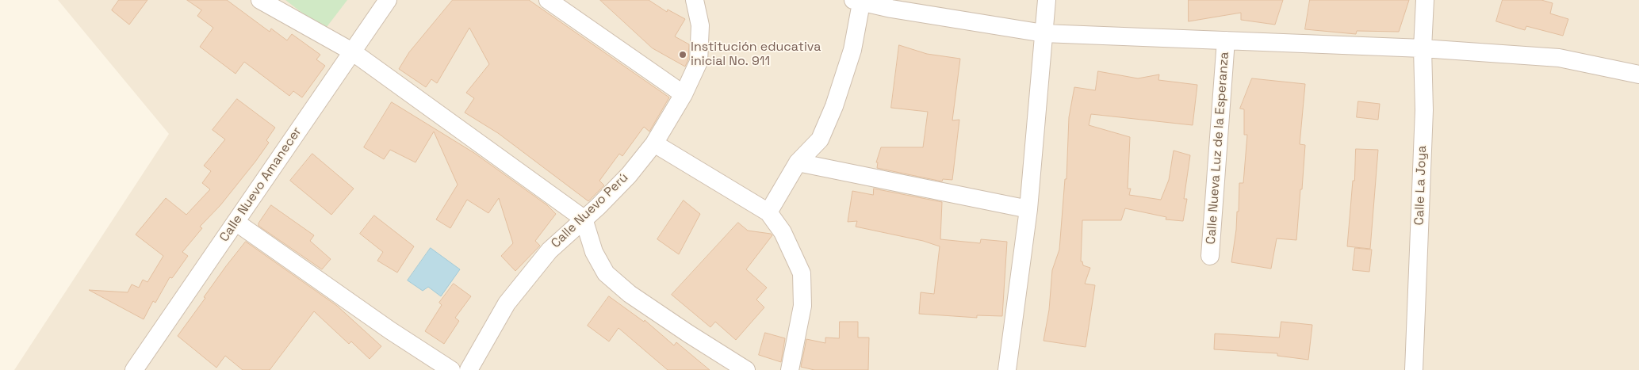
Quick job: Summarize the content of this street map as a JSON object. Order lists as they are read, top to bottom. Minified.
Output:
{"streets":{"street":["Calle Nueva Luz de la Esperanza","Calle Nuevo Amanecer","Calle La Joya","Calle Nuevo Perú"]},"places":["Institución educativa inicial No. 911"]}
